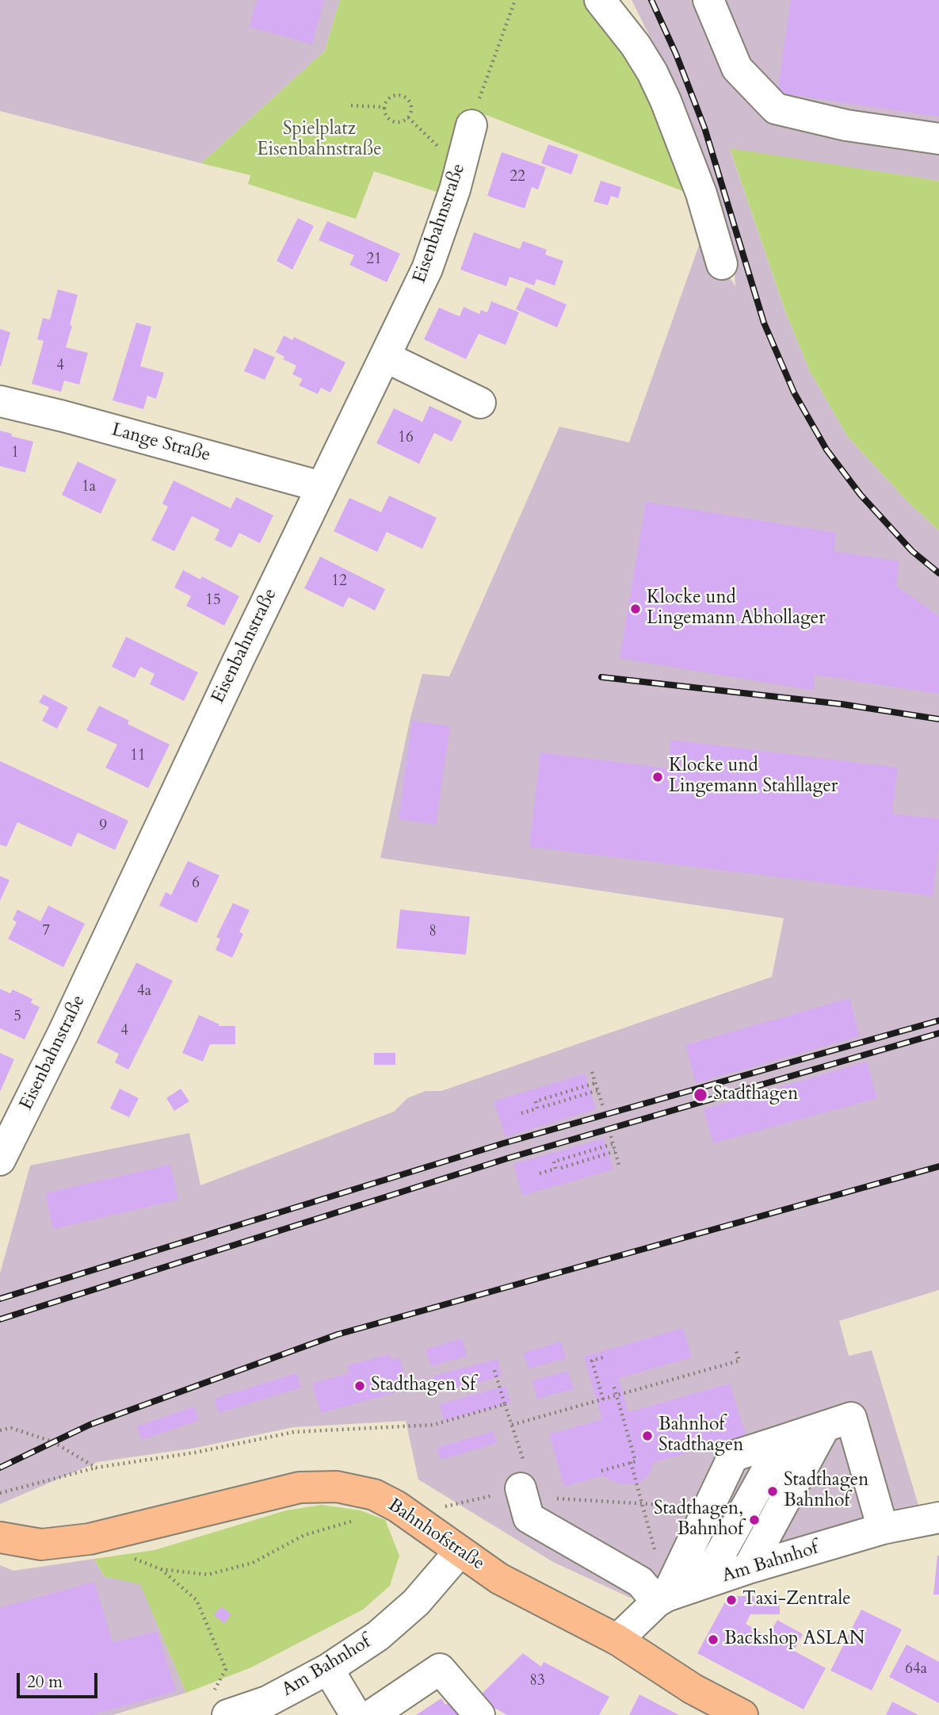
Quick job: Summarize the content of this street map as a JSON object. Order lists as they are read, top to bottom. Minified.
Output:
{"streets":{"main road":["Bahnhofstraße"],"street":["Eisenbahnstraße","Lange Straße","Am Bahnhof"]},"crossings":[["Eisenbahnstraße","Lange Straße"],["Bahnhofstraße","Am Bahnhof"]],"parks":["Spielplatz Eisenbahnstraße"],"places":["Klocke und Lingemann Abhollager","Klocke und Lingemann Stahllager","Stadthagen","Stadthagen Sf","Bahnhof Stadthagen","Stadthagen Bahnhof","Stadthagen, Bahnhof","Taxi-Zentrale","Backshop ASLAN"],"house_numbers":["22","21","4","16","1","1a","12","15","11","9","6","7","8","4a","5","4","64a","83"],"scale_bar":"20 m"}
